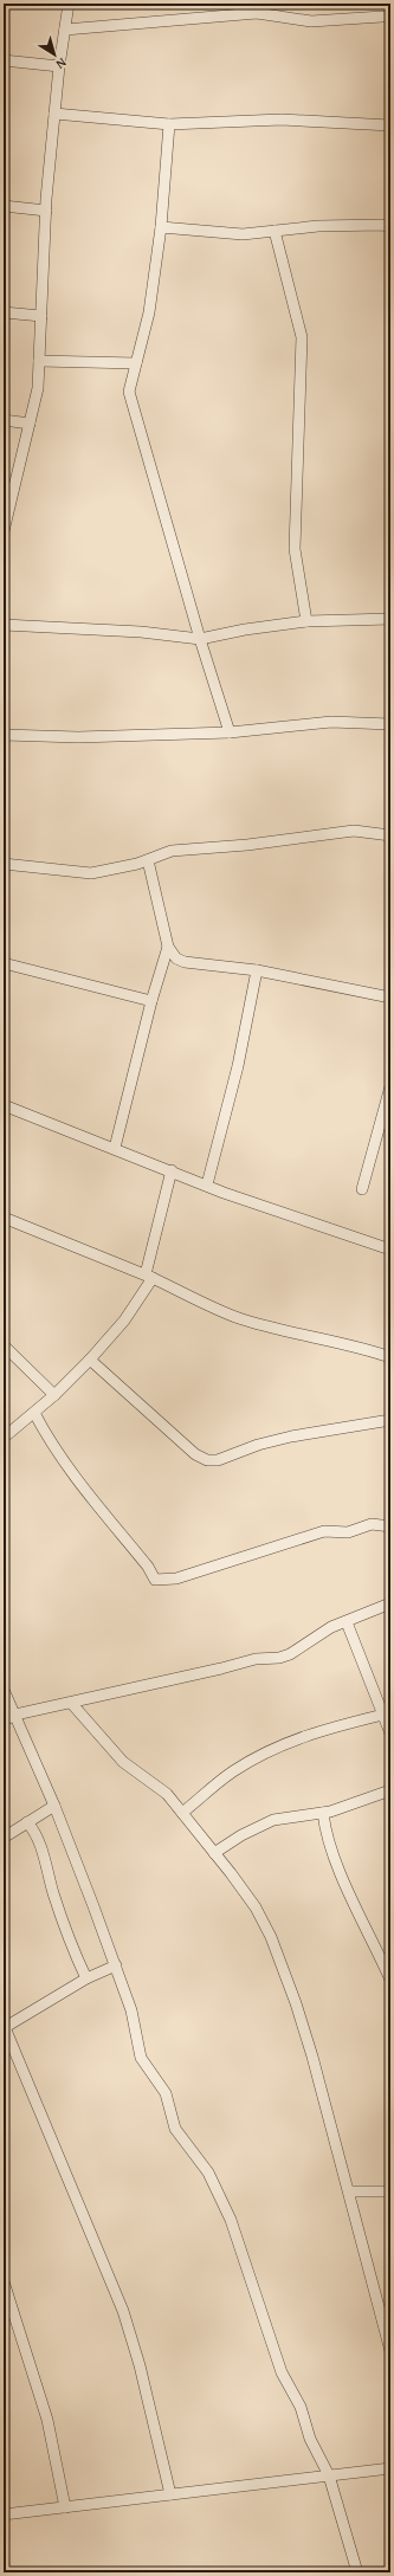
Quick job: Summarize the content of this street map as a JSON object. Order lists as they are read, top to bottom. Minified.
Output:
{"north":"bottom right"}
